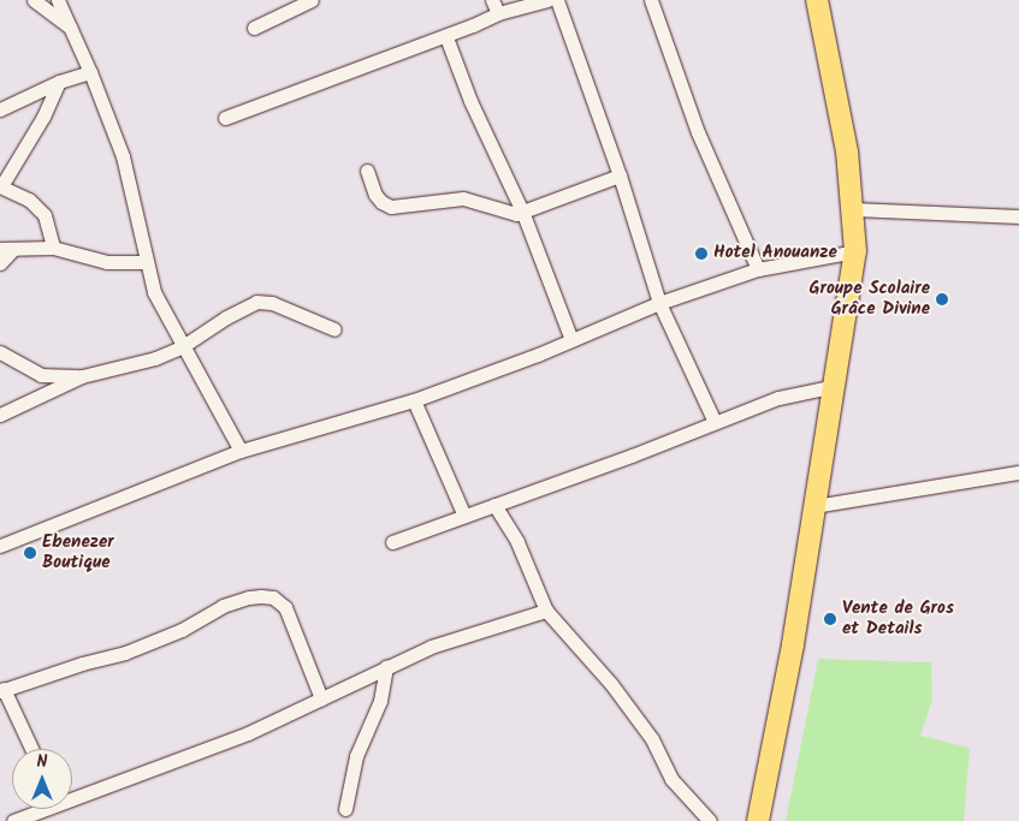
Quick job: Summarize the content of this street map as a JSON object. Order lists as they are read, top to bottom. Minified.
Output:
{"places":["Hotel Anouanze","Groupe Scolaire Grâce Divine","Ebenezer Boutique","Vente de Gros et Details"],"north":"top"}
